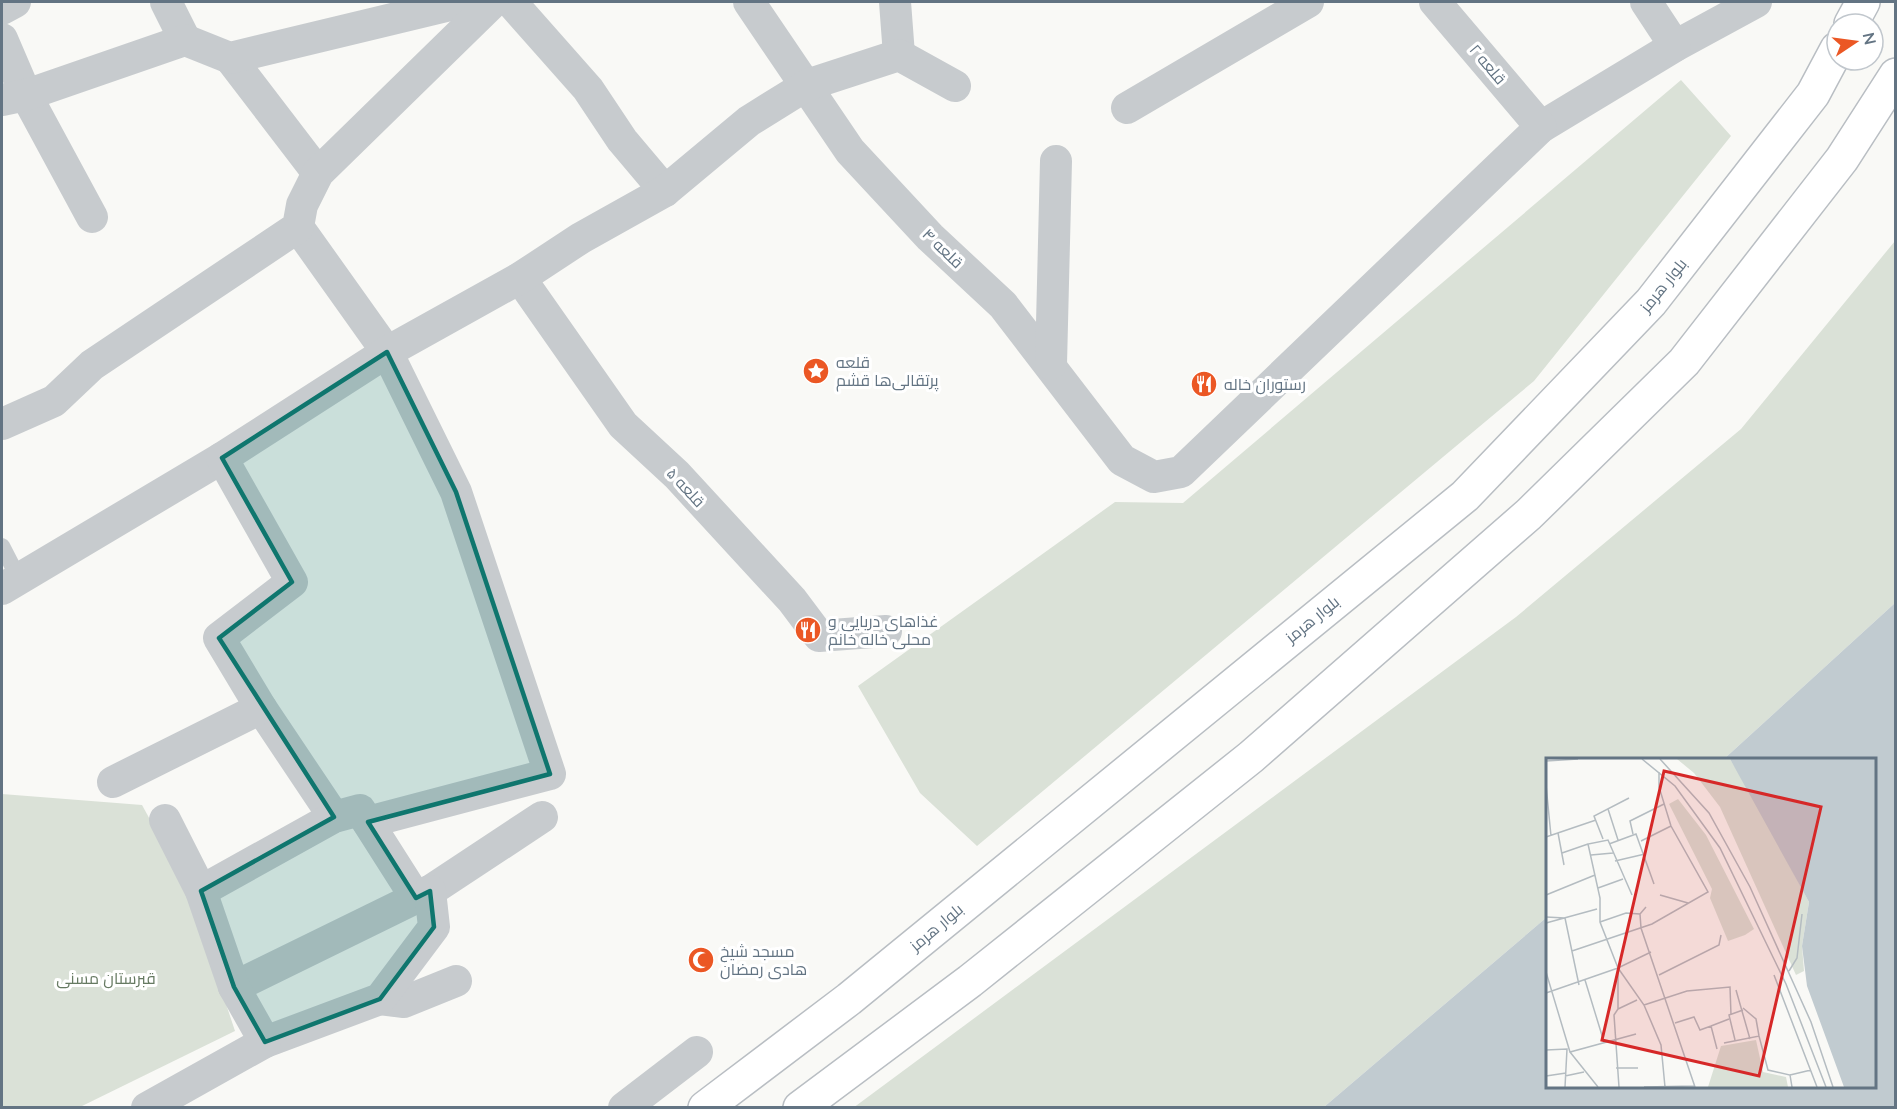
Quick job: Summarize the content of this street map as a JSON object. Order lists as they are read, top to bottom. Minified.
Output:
{"streets":{"main road":["بلوار هرمز"],"street":["قلعه ۲","قلعه ۴","قلعه ۵"]},"crossings":[["قلعه ۲","قلعه ۴"]],"parks":["قبرستان مسنی"],"places":{"place":["قلعه پرتقالی‌ها قشم"],"restaurant":["رستوران خاله","غذاهای دریایی و محلی خاله‌ خانم"],"mosque":["مسجد شیخ هادی رمضان"]},"north":"right"}
